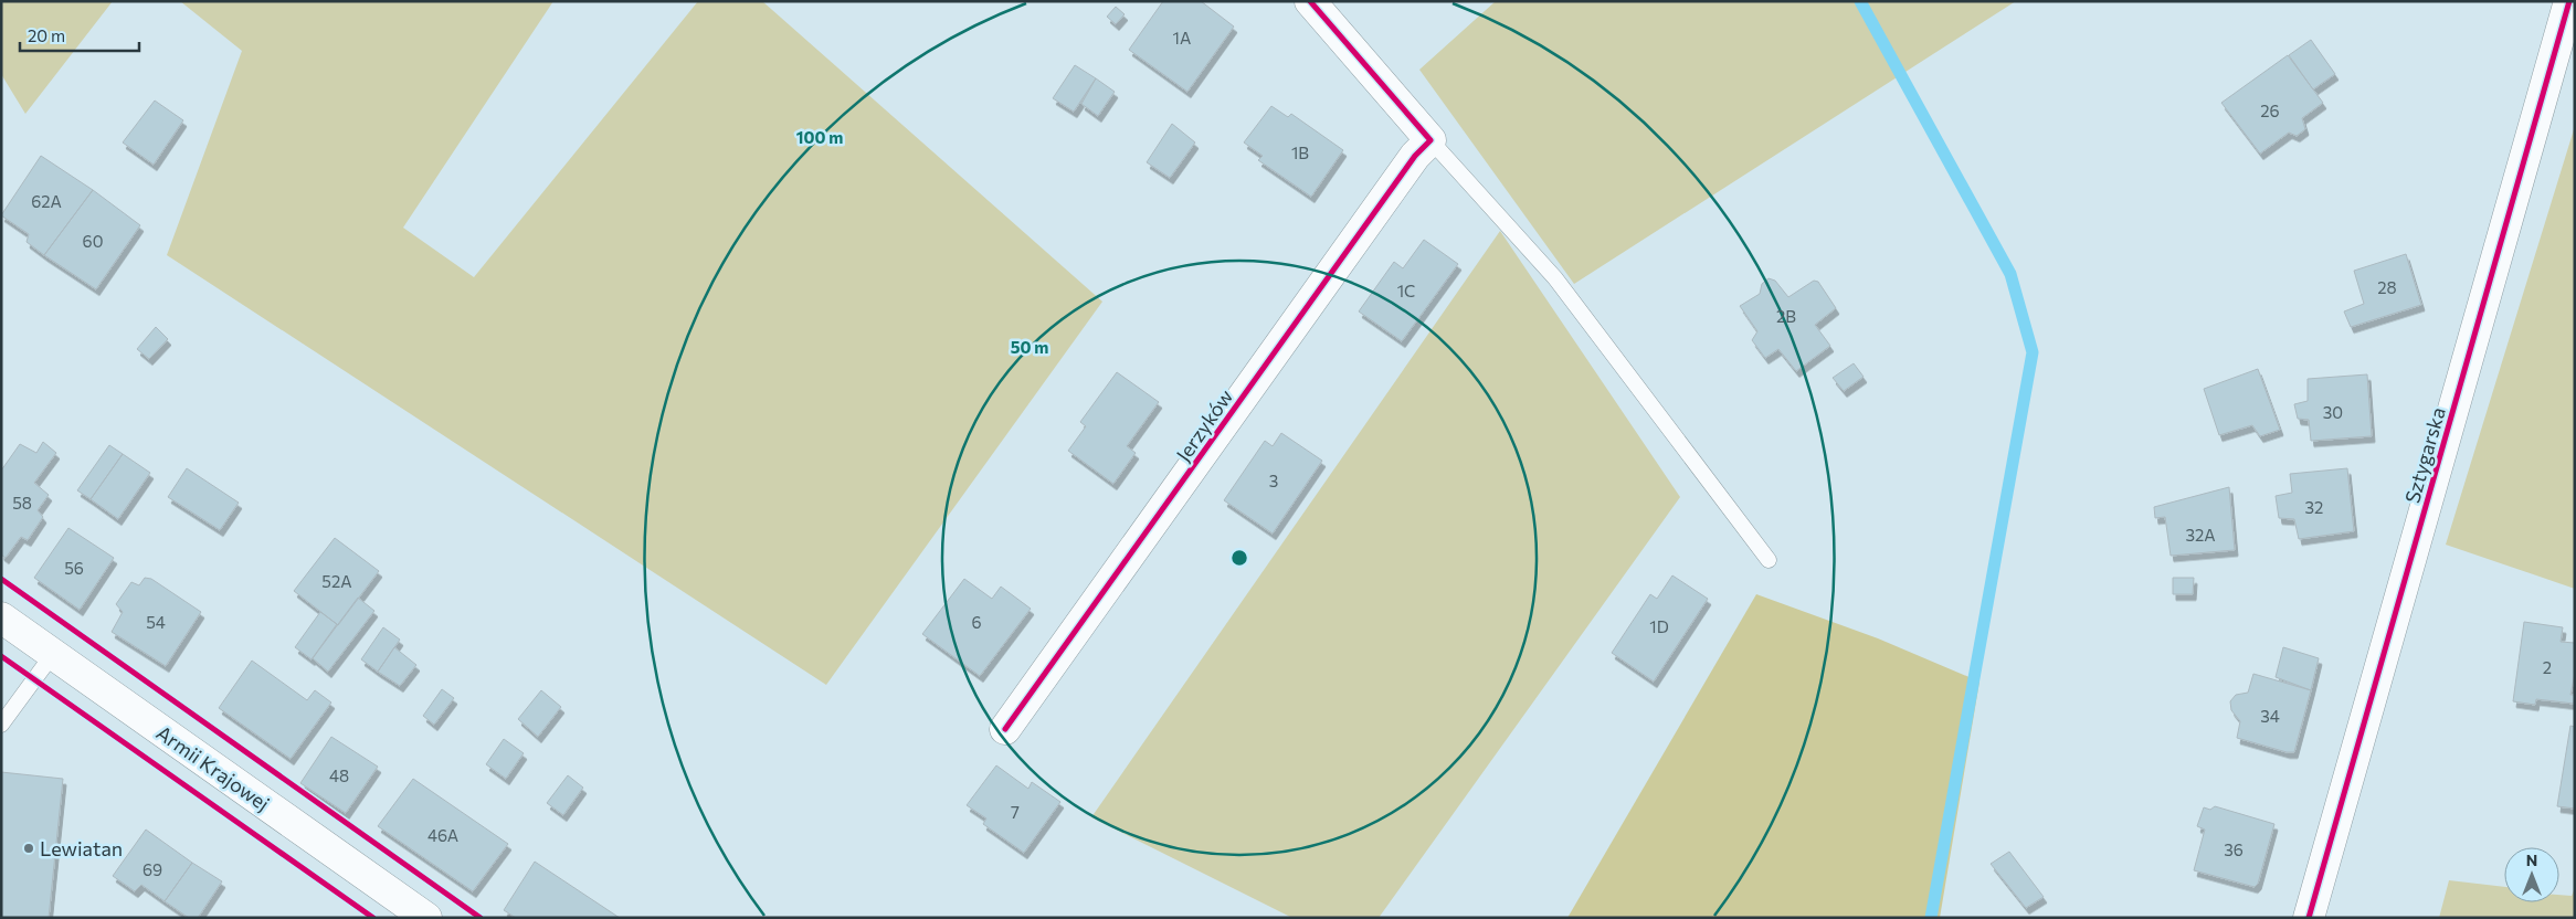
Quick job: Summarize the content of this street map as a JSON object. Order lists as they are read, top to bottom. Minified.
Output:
{"streets":{"street":["Jerzyków","Sztygarska","Armii Krajowej"]},"places":["Lewiatan"],"house_numbers":["1A","26","1B","62A","60","28","1C","2B","30","3","58","32","32A","56","52A","54","6","1D","2","34","48","7","46A","36","69"],"scale_bar":"20 m","north":"top","rings":["100 m","50 m"]}
